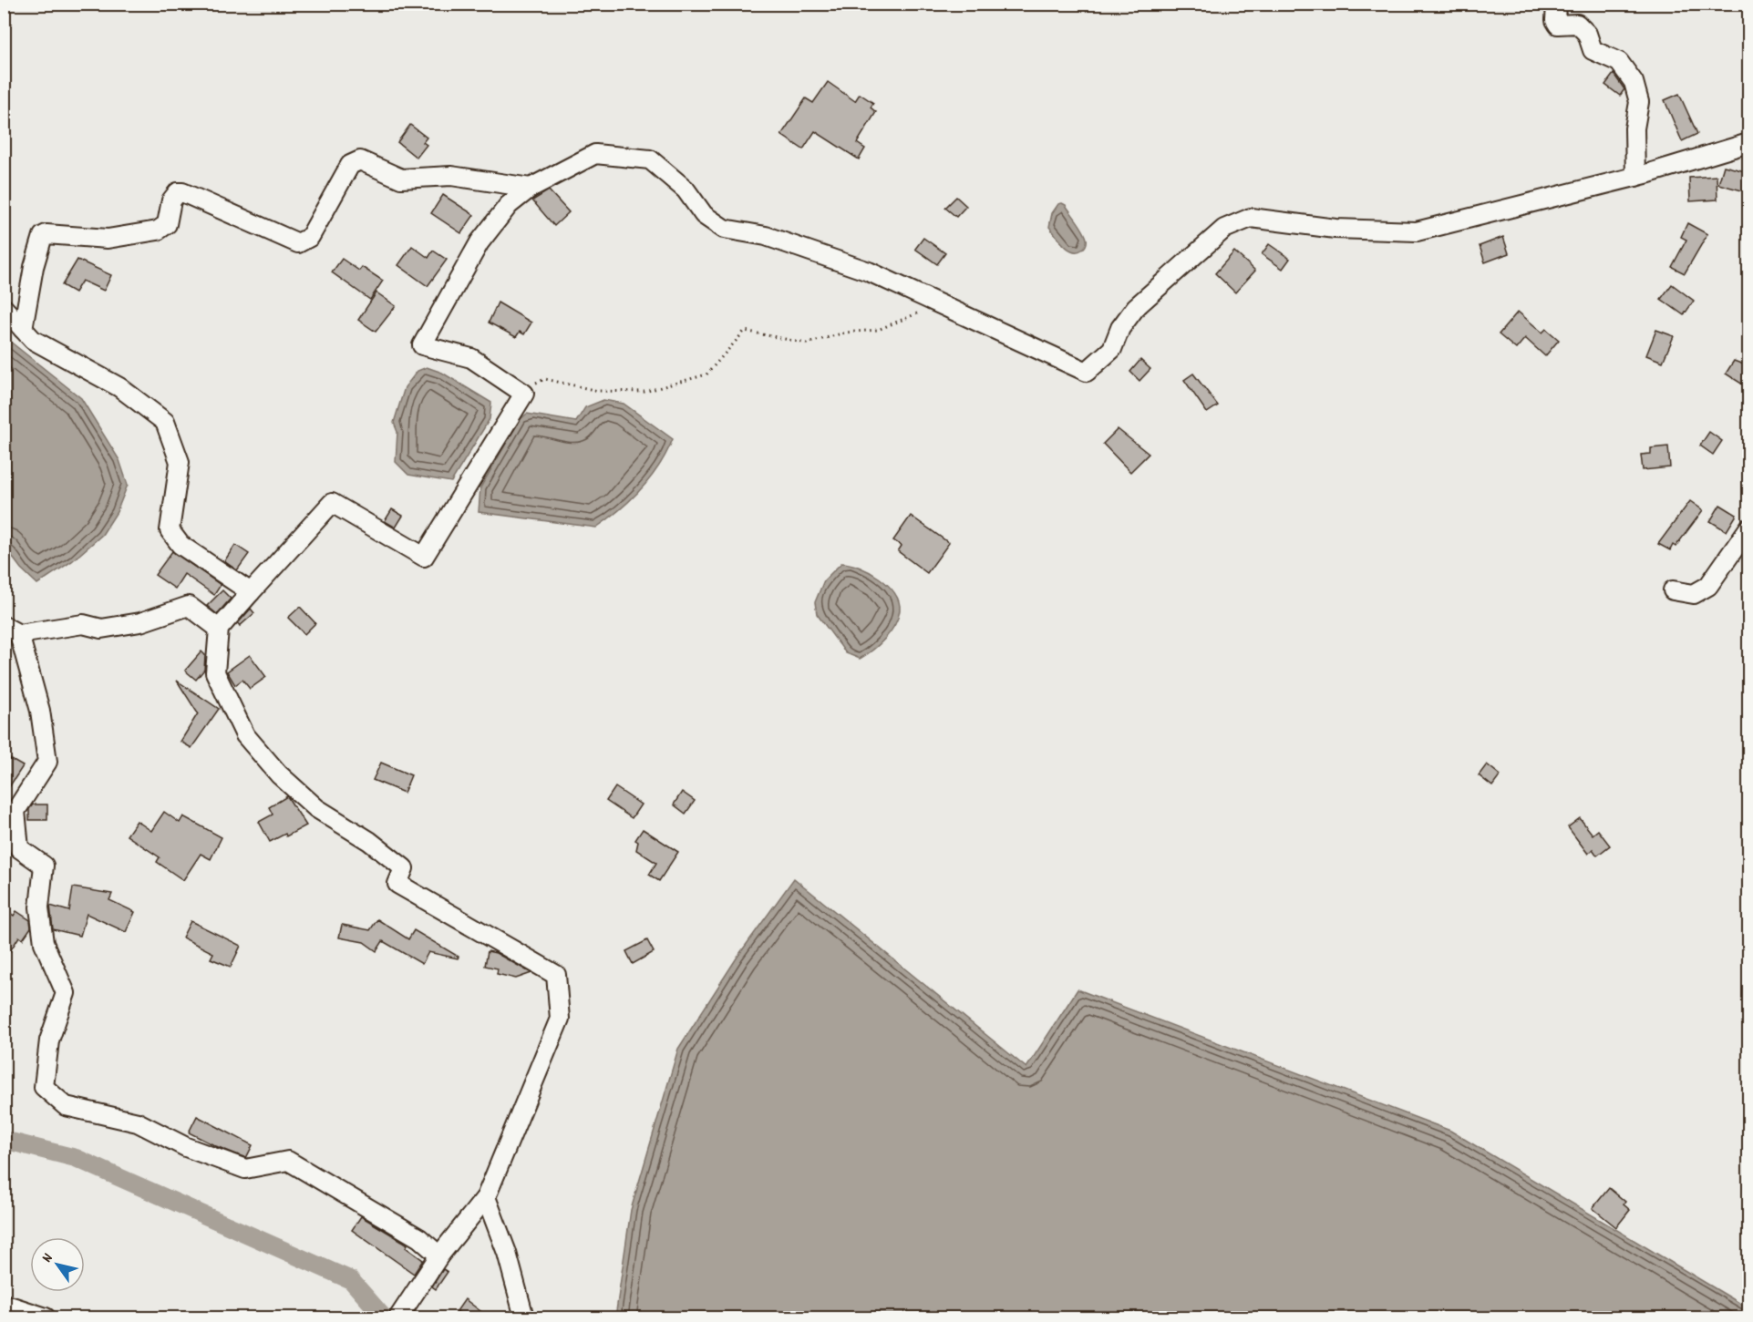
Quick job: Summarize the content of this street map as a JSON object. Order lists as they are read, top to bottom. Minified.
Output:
{"north":"top left"}
